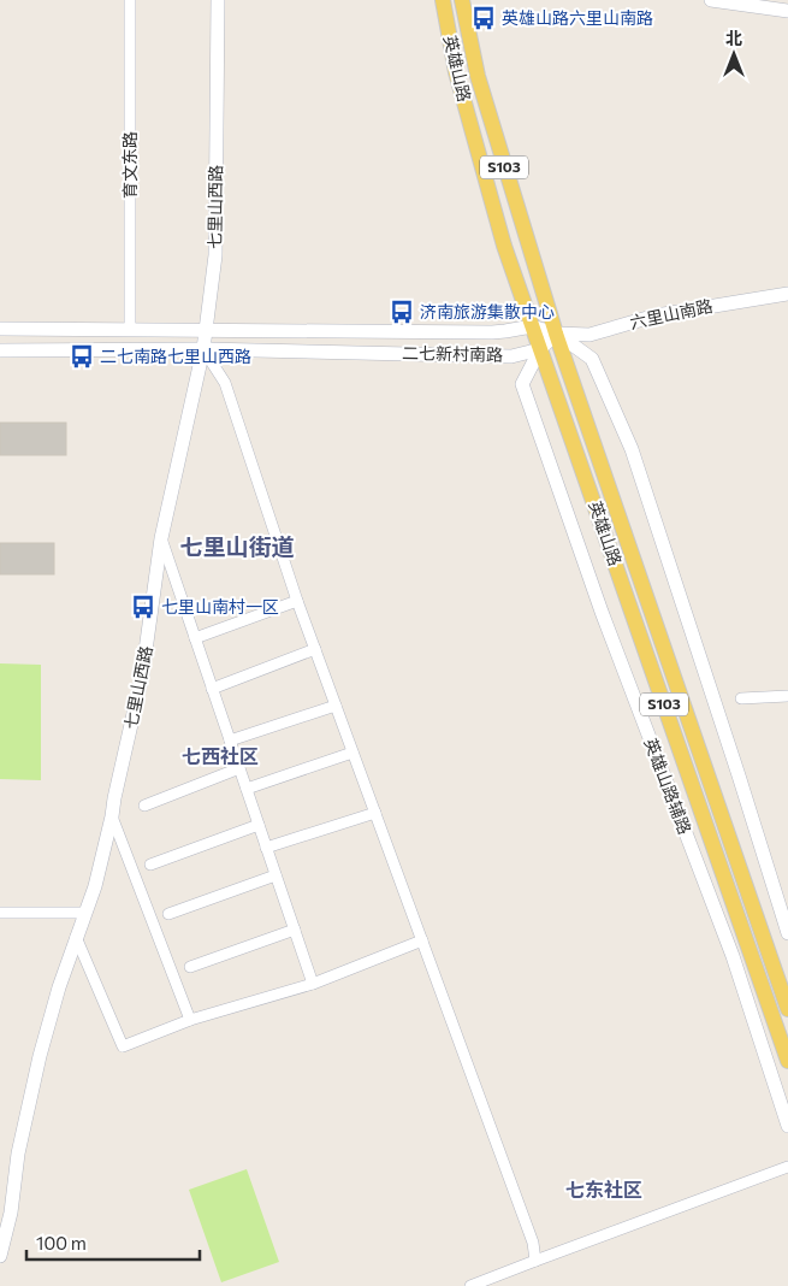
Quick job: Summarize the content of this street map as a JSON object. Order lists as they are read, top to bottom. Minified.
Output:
{"streets":{"main road":["英雄山路","S103","七里山西路","六里山南路","二七新村南路","英雄山路辅路"],"street":["育文东路"]},"crossings":[["英雄山路","六里山南路"],["英雄山路","二七新村南路"],["英雄山路","英雄山路辅路"],["育文东路","二七新村南路"],["七里山西路","二七新村南路"],["六里山南路","二七新村南路"],["二七新村南路","英雄山路辅路"]],"districts":["七里山街道","七西社区","七东社区"],"places":{"bus stop":["英雄山路六里山南路","济南旅游集散中心","二七南路七里山西路","七里山南村一区"]},"scale_bar":"100 m","north":"top"}
